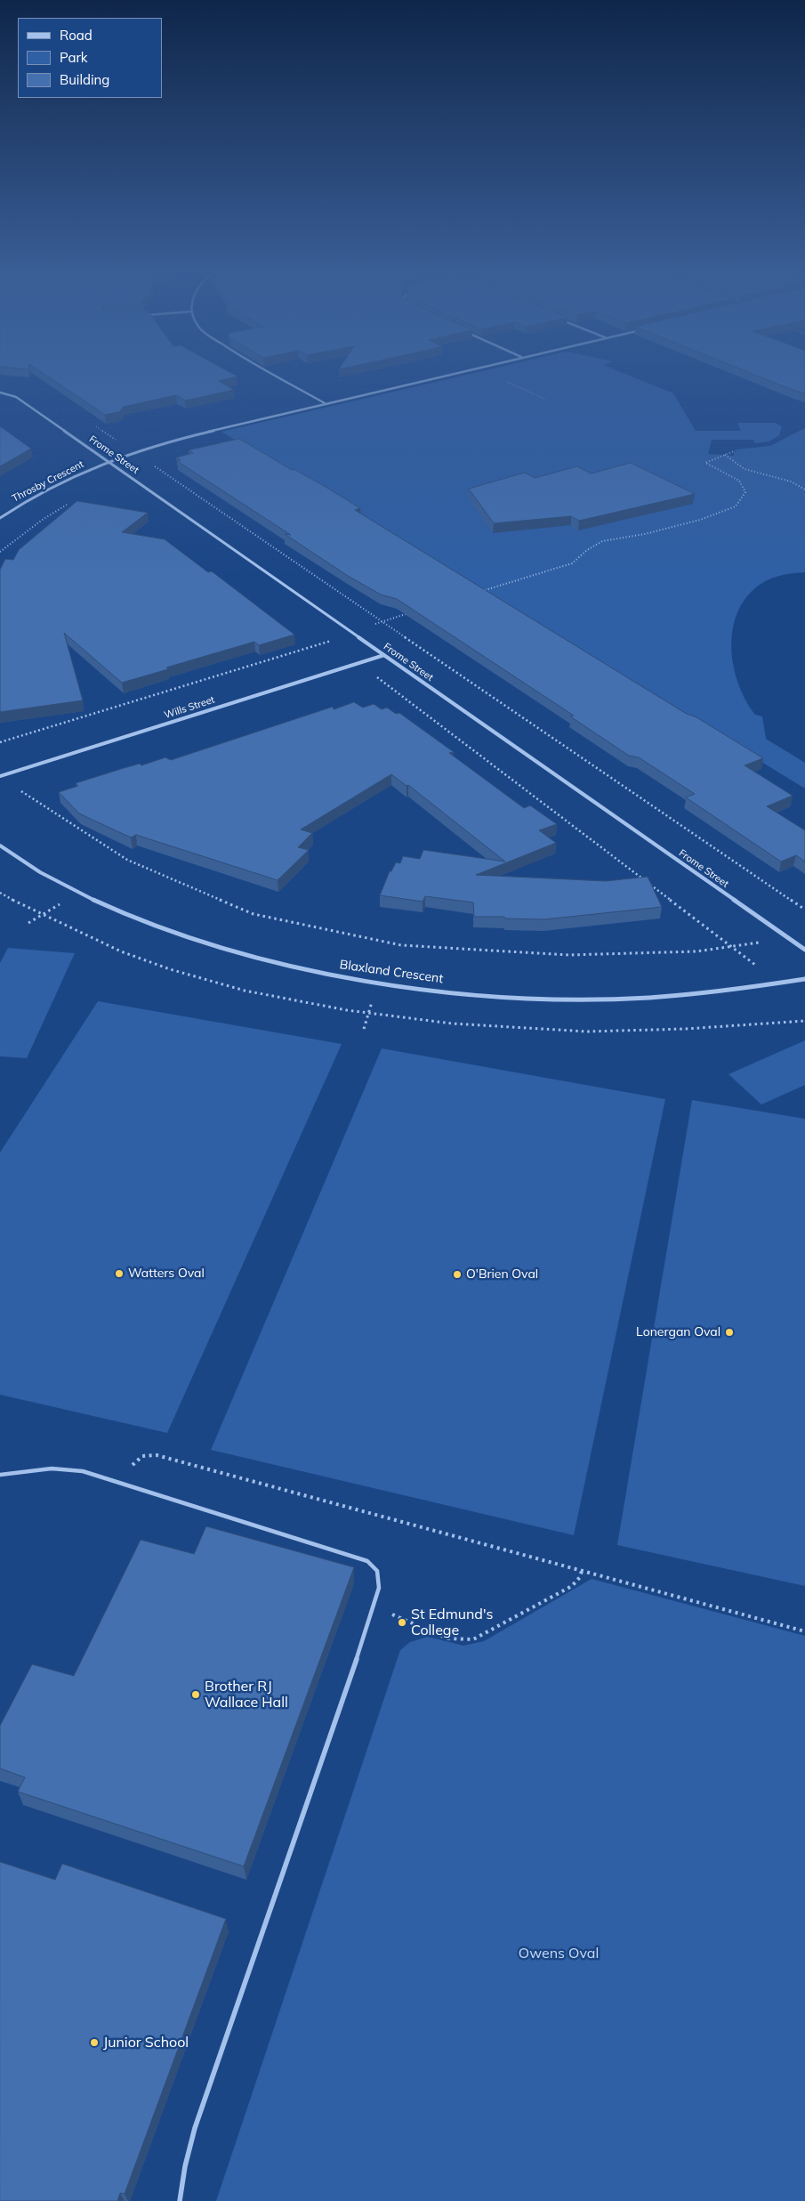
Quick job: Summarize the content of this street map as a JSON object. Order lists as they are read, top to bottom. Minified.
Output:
{"streets":{"street":["Frome Street","Throsby Crescent","Wills Street","Blaxland Crescent"]},"crossings":[["Frome Street","Throsby Crescent"],["Frome Street","Wills Street"]],"parks":["Owens Oval"],"places":["Watters Oval","O'Brien Oval","Lonergan Oval","St Edmund's College","Brother RJ Wallace Hall","Junior School"],"legend":["Road","Park","Building"]}
